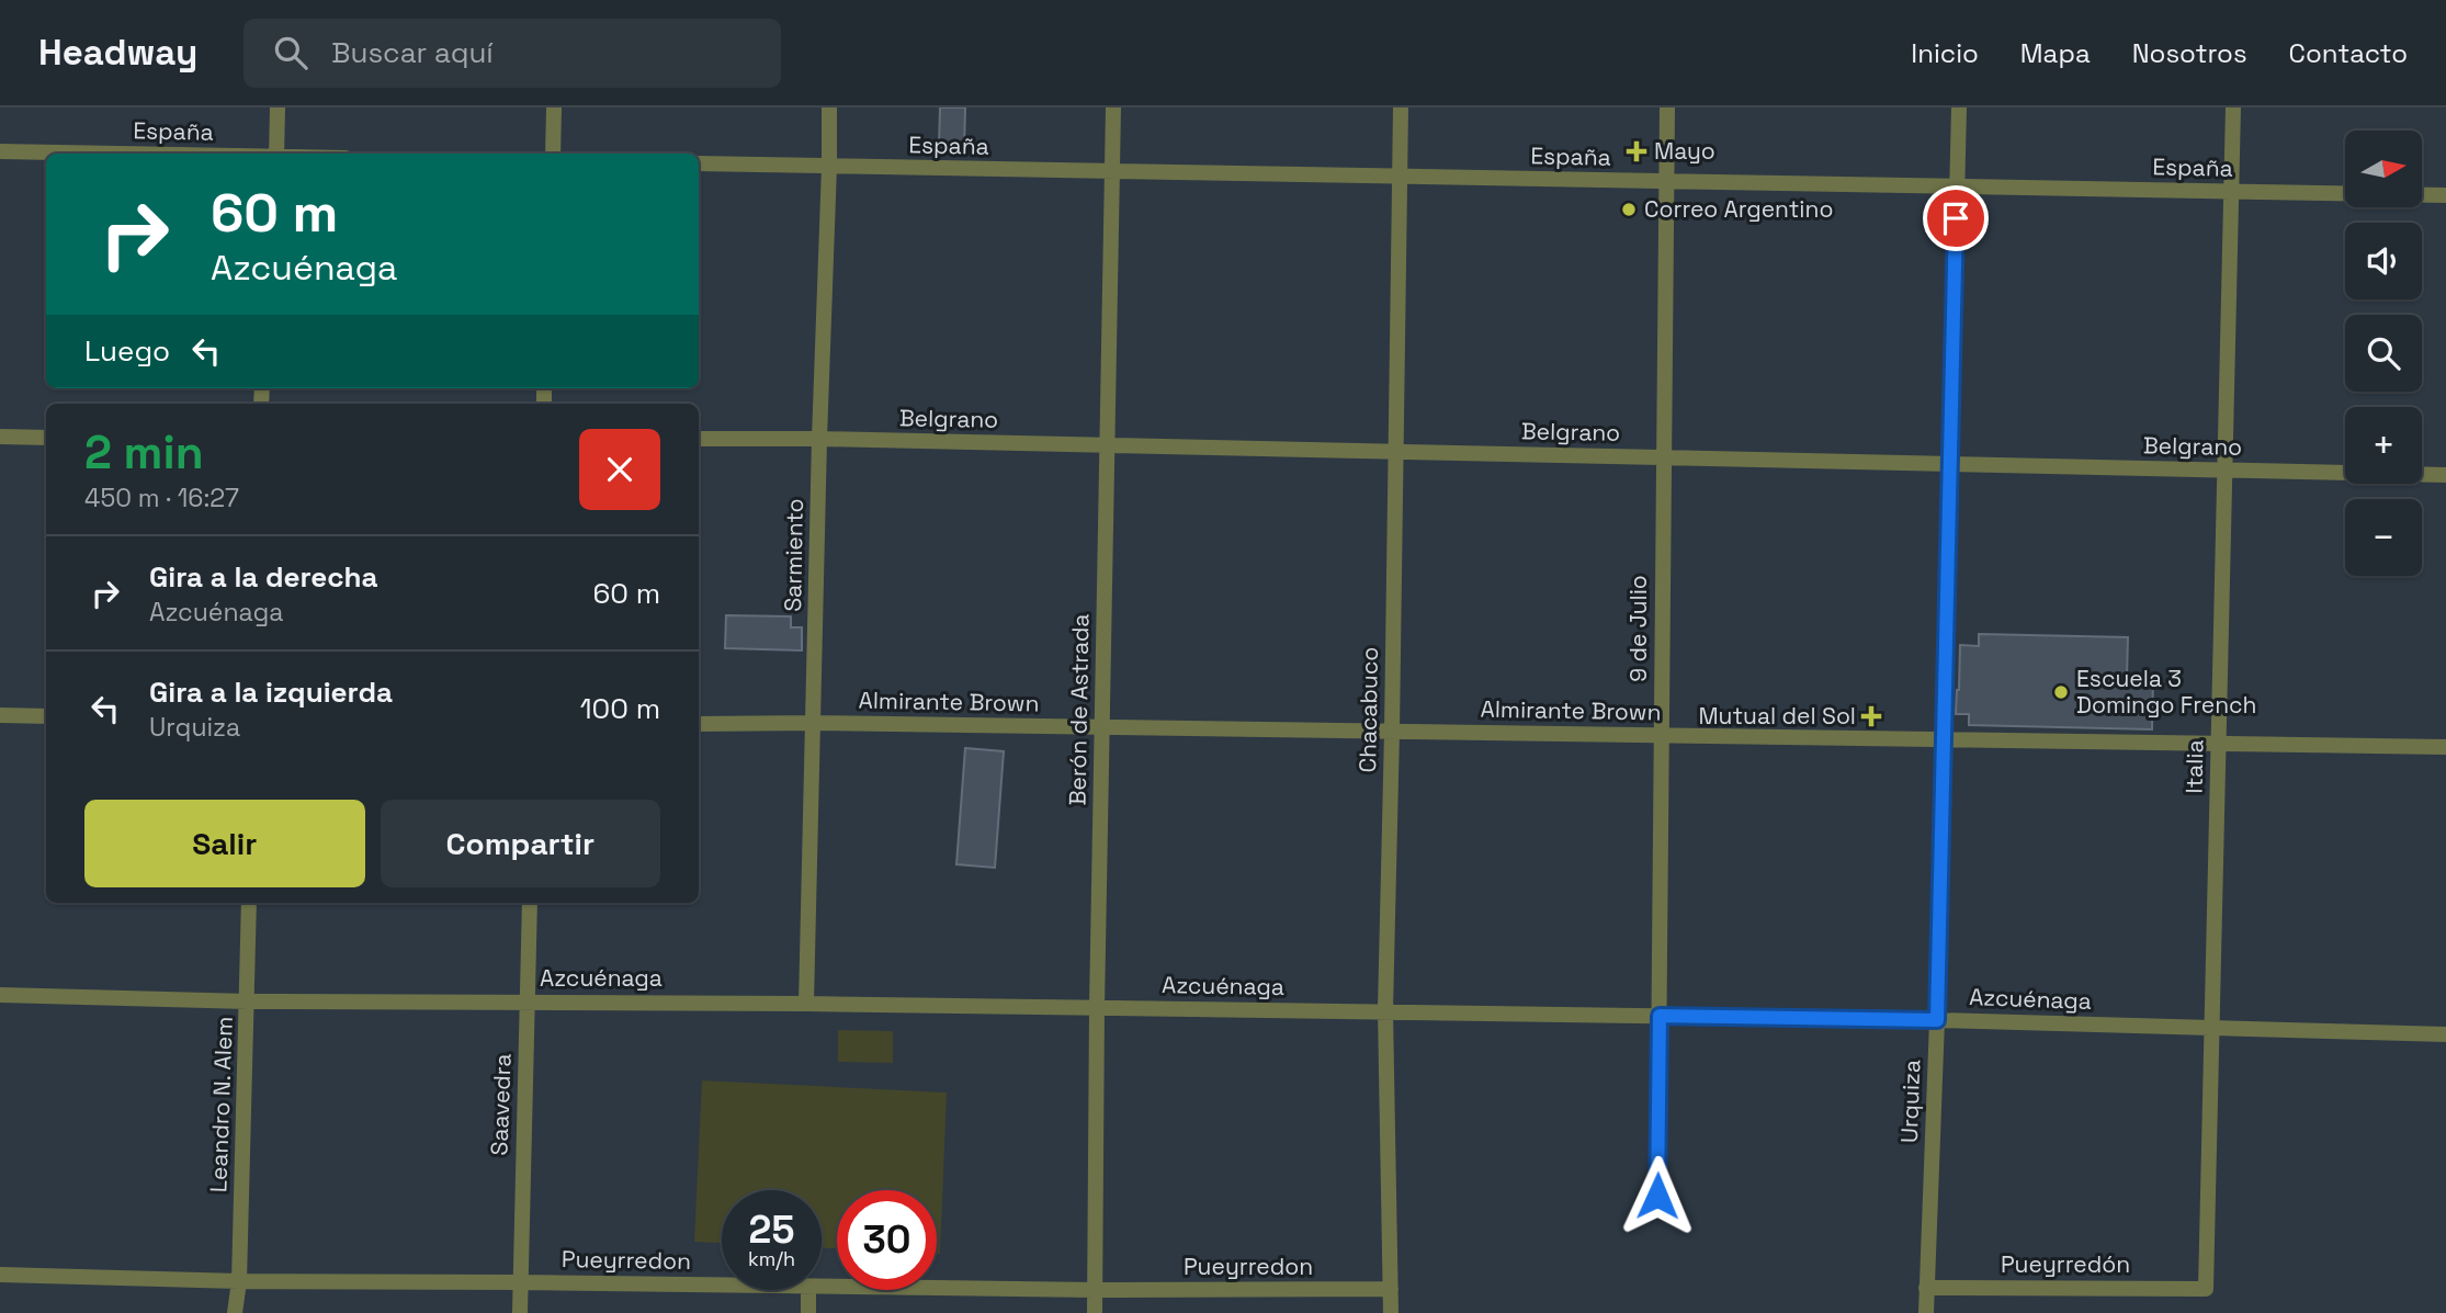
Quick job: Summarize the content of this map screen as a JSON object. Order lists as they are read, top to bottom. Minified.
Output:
{"streets":{"street":["España","Belgrano","Sarmiento","9 de Julio","Almirante Brown","Berón de Astrada","Chacabuco","Italia","Azcuénaga","Urquiza","Leandro N. Alem","Saavedra","Pueyrredon","Pueyrredón"]},"crossings":[["España","Sarmiento"],["España","9 de Julio"],["España","Berón de Astrada"],["España","Chacabuco"],["España","Italia"],["España","Urquiza"],["Belgrano","Sarmiento"],["Belgrano","9 de Julio"],["Belgrano","Berón de Astrada"],["Belgrano","Chacabuco"],["Belgrano","Italia"],["Belgrano","Urquiza"],["Sarmiento","Almirante Brown"],["Sarmiento","Azcuénaga"],["9 de Julio","Almirante Brown"],["9 de Julio","Azcuénaga"],["Almirante Brown","Berón de Astrada"],["Almirante Brown","Chacabuco"],["Almirante Brown","Italia"],["Almirante Brown","Urquiza"],["Berón de Astrada","Azcuénaga"],["Berón de Astrada","Pueyrredon"],["Chacabuco","Azcuénaga"],["Chacabuco","Pueyrredon"],["Italia","Azcuénaga"],["Italia","Pueyrredón"],["Azcuénaga","Urquiza"],["Azcuénaga","Leandro N. Alem"],["Azcuénaga","Saavedra"],["Urquiza","Pueyrredón"],["Leandro N. Alem","Pueyrredon"],["Saavedra","Pueyrredon"]],"places":{"health":["Mayo","Mutual del Sol"],"other":["Correo Argentino","Escuela 3 Domingo French"]},"north":"right","page":{"header":"Headway","search":"Buscar aquí","nav":["Inicio","Mapa","Nosotros","Contacto"],"map_buttons":["+","−"],"turn":["60 m","Azcuénaga"],"then":"Luego","heading":["2 min","450 m · 16:27"],"list":[{"name":"Gira a la derecha","note":"Azcuénaga","value":"60 m"},{"name":"Gira a la izquierda","note":"Urquiza","value":"100 m"}],"buttons":["Salir","Compartir"],"speed":"25 km/h","limit":"30"}}
